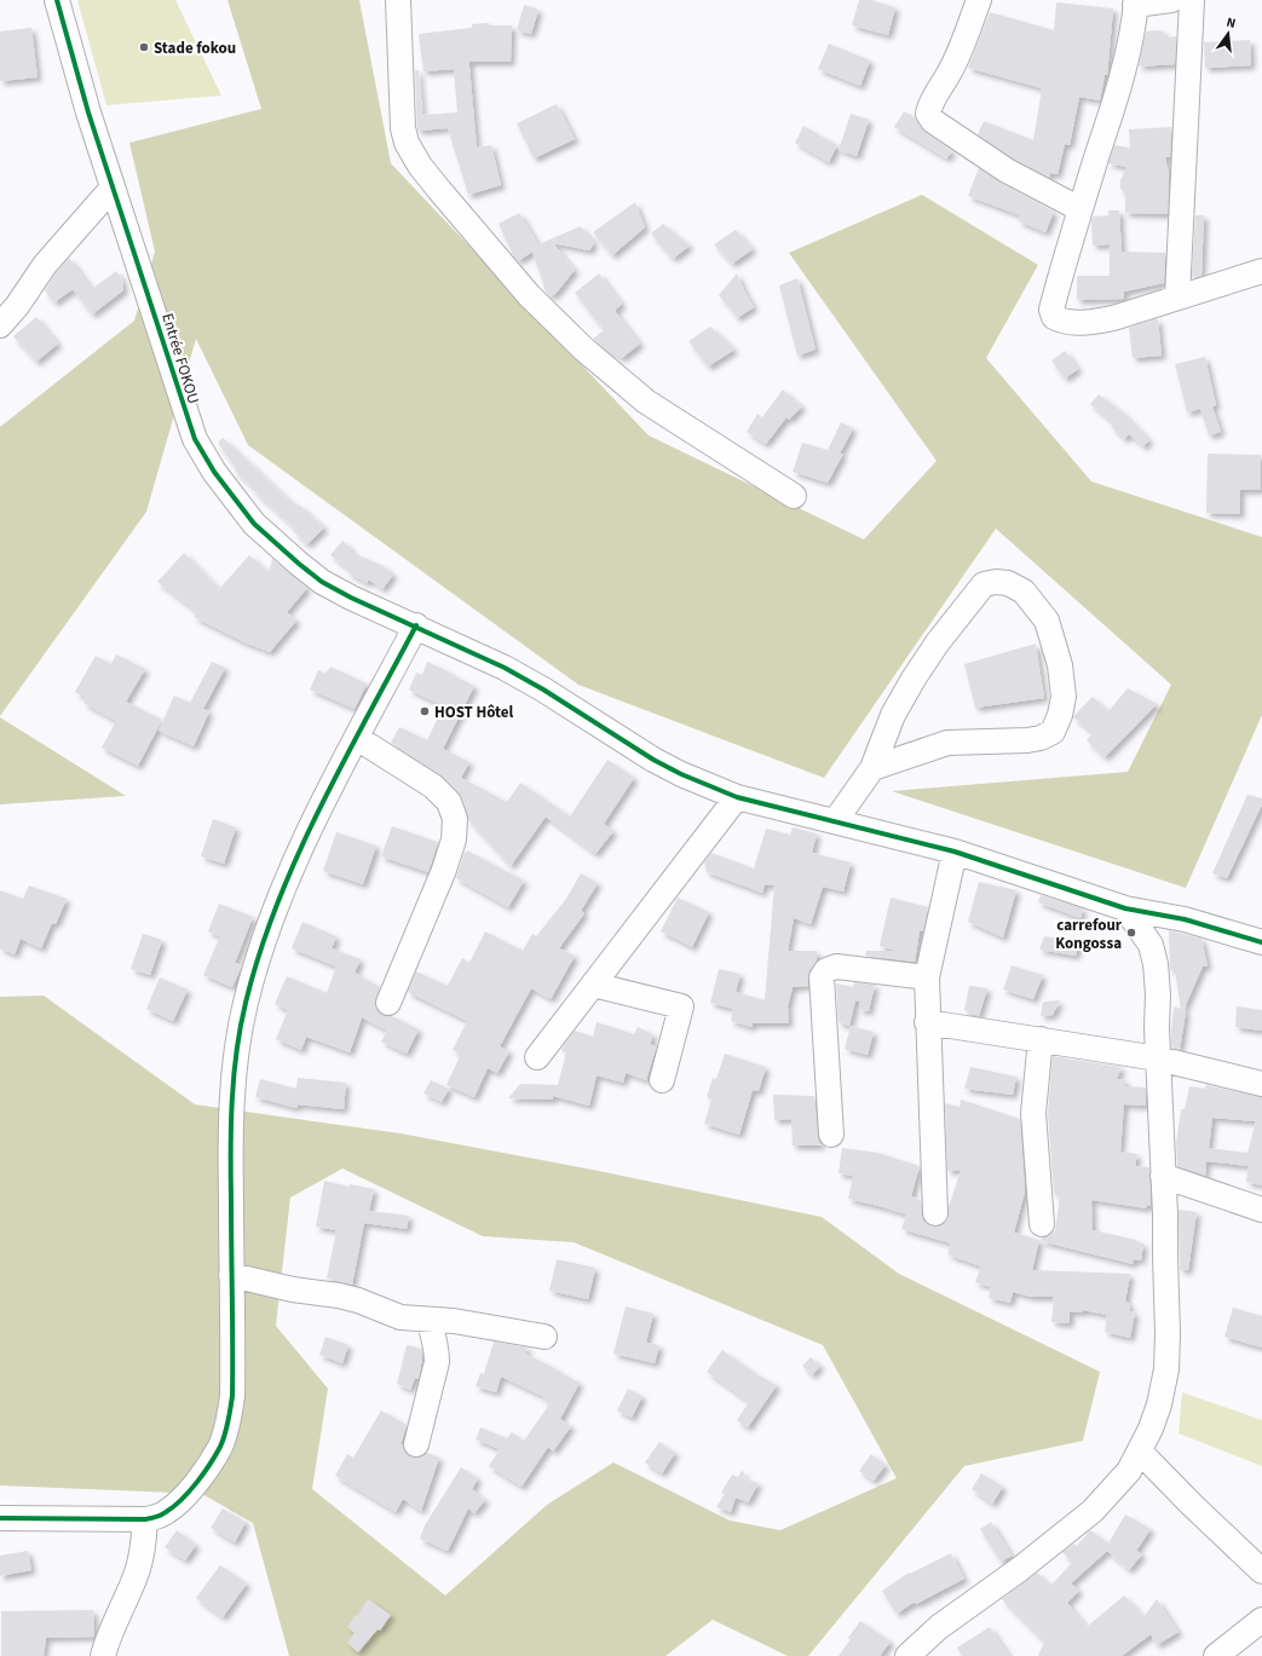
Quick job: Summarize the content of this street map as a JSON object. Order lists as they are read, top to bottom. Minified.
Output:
{"streets":{"street":["Entrée FOKOU"]},"places":["Stade fokou","HOST Hôtel","carrefour Kongossa"],"north":"top"}
